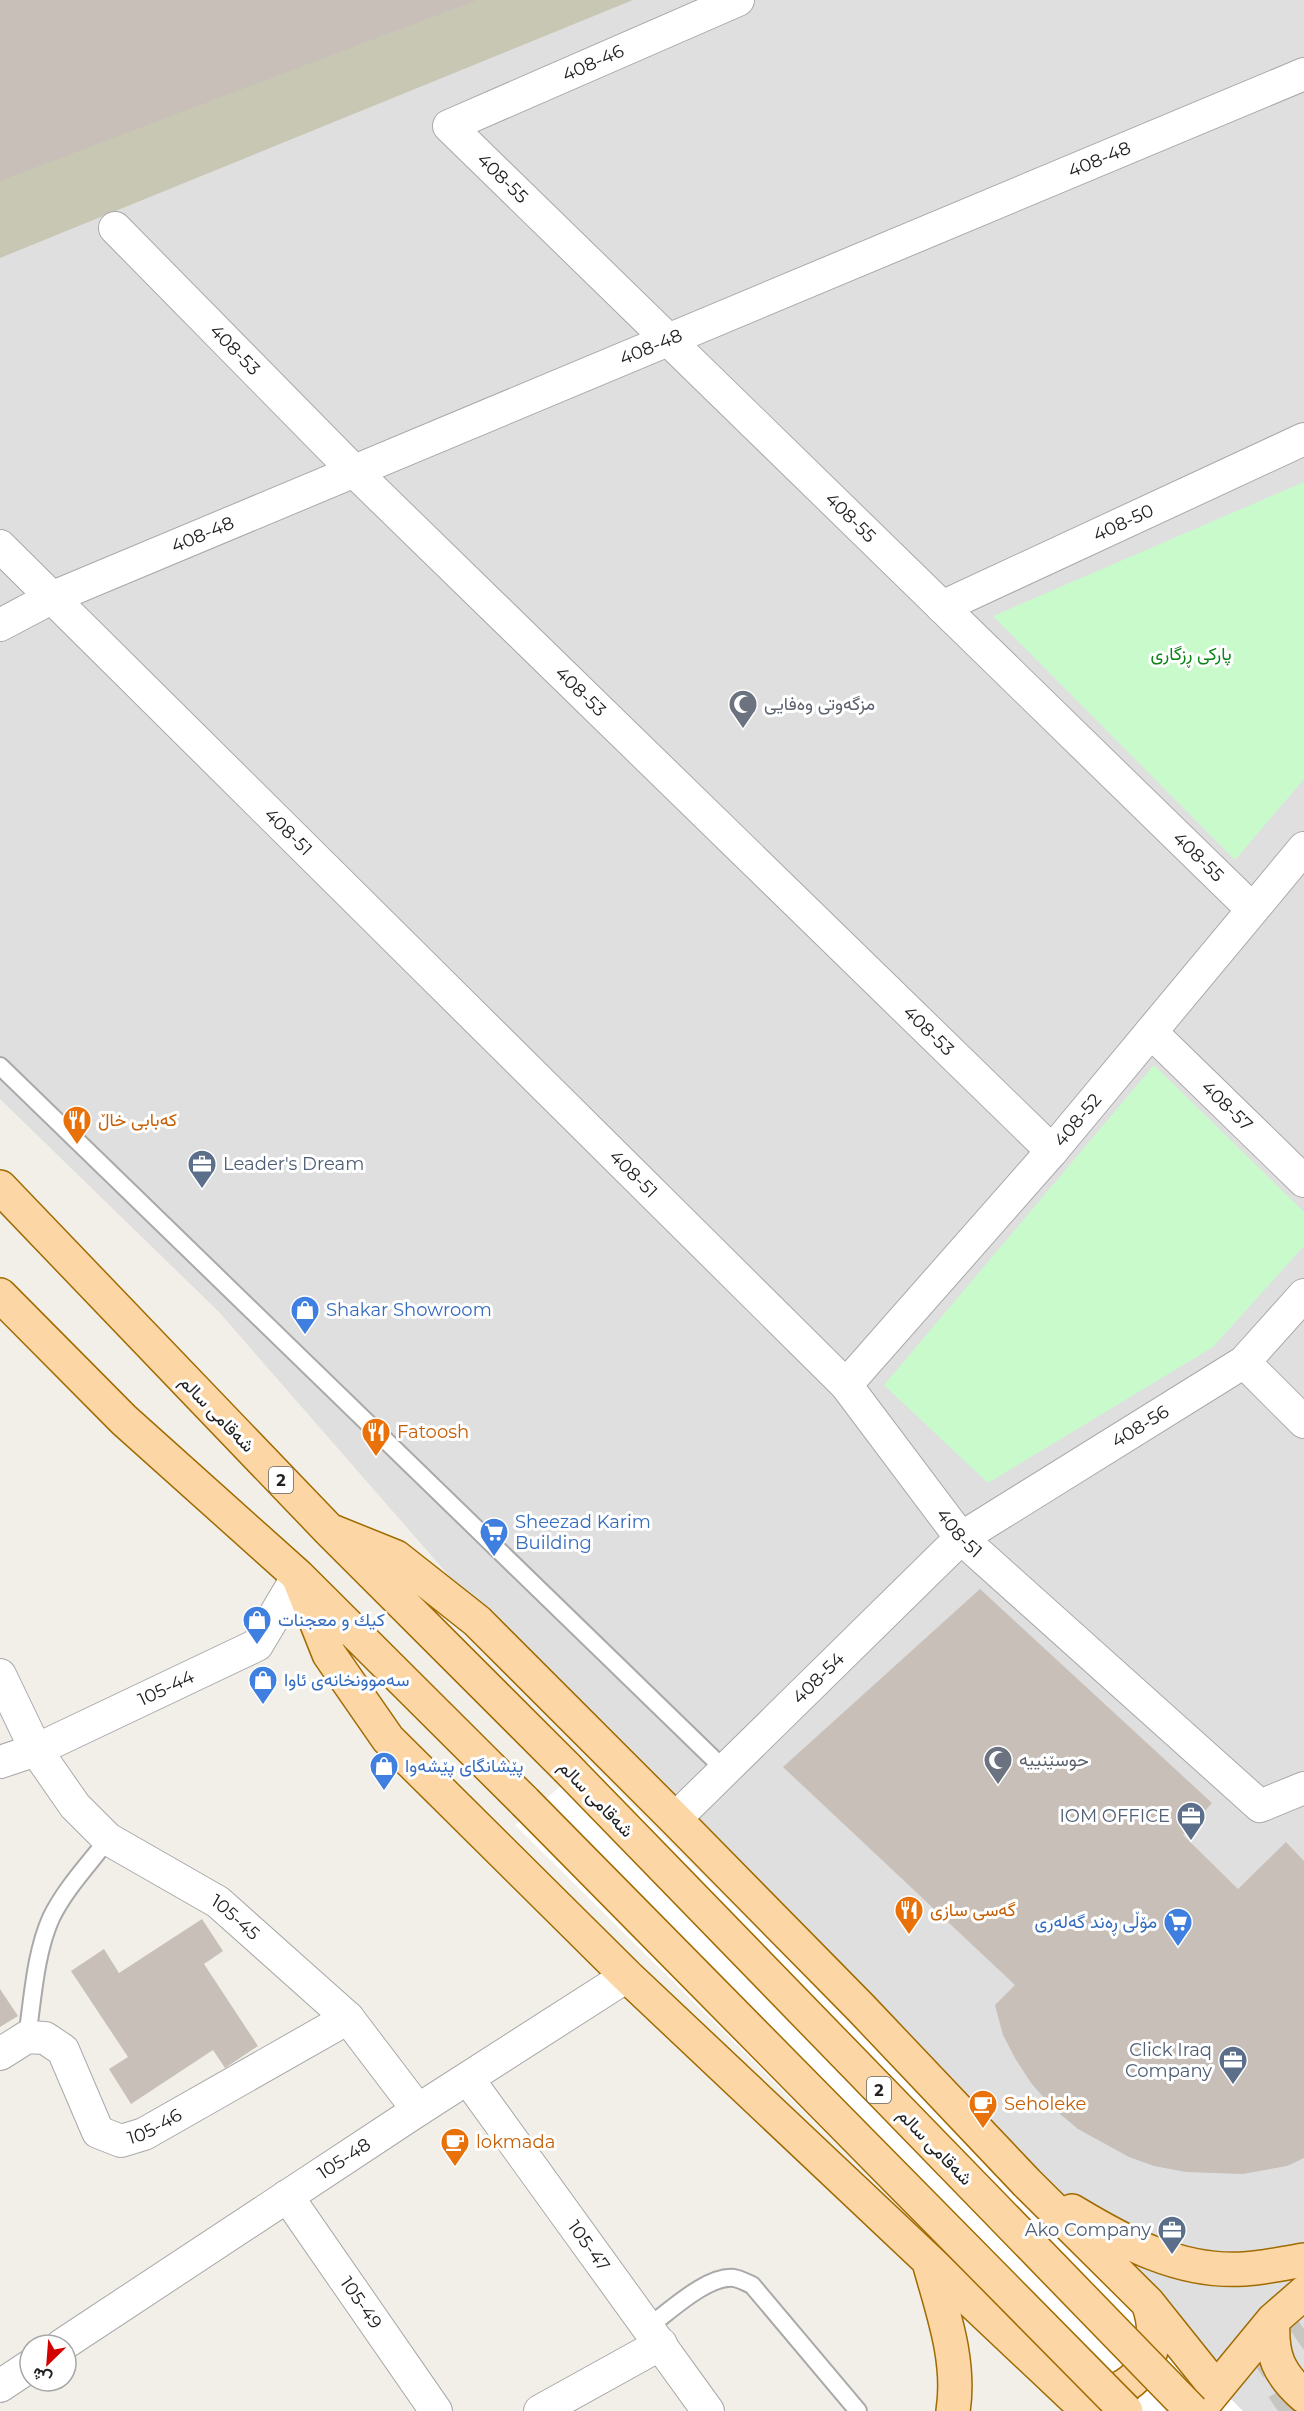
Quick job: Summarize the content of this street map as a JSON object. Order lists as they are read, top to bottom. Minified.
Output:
{"streets":{"main road":["شەقامی سالم","2"],"street":["408-46","408-48","408-55","408-53","408-50","408-51","408-57","408-52","408-56","408-54","105-44","105-45","105-46","105-48","105-47","105-49"]},"crossings":[["408-46","408-55"],["408-48","408-55"],["408-48","408-53"],["408-48","408-51"],["408-55","408-50"],["408-55","408-52"],["408-53","408-52"],["408-51","408-52"],["408-51","408-56"],["408-51","408-54"],["408-57","408-52"],["408-56","408-54"],["105-44","105-45"],["105-45","105-46"],["105-45","105-48"],["105-48","105-47"],["105-48","105-49"]],"parks":["پارکی ڕزگاری"],"places":{"mosque":["مزگەوتی وەفایی","حوسێنییە"],"restaurant":["کەبابی خاڵ","Fatoosh","گەسی سازی"],"office":["Leader's Dream","IOM OFFICE","Click Iraq Company","Ako Company"],"shop":["Shakar Showroom","كيك و معجنات","سەموونخانەی ئاوا","پێشانگای پێشەوا"],"supermarket":["Sheezad Karim Building","مۆڵی ڕەند گەلەری"],"cafe":["Seholeke","lokmada"]},"north":"bottom left"}
